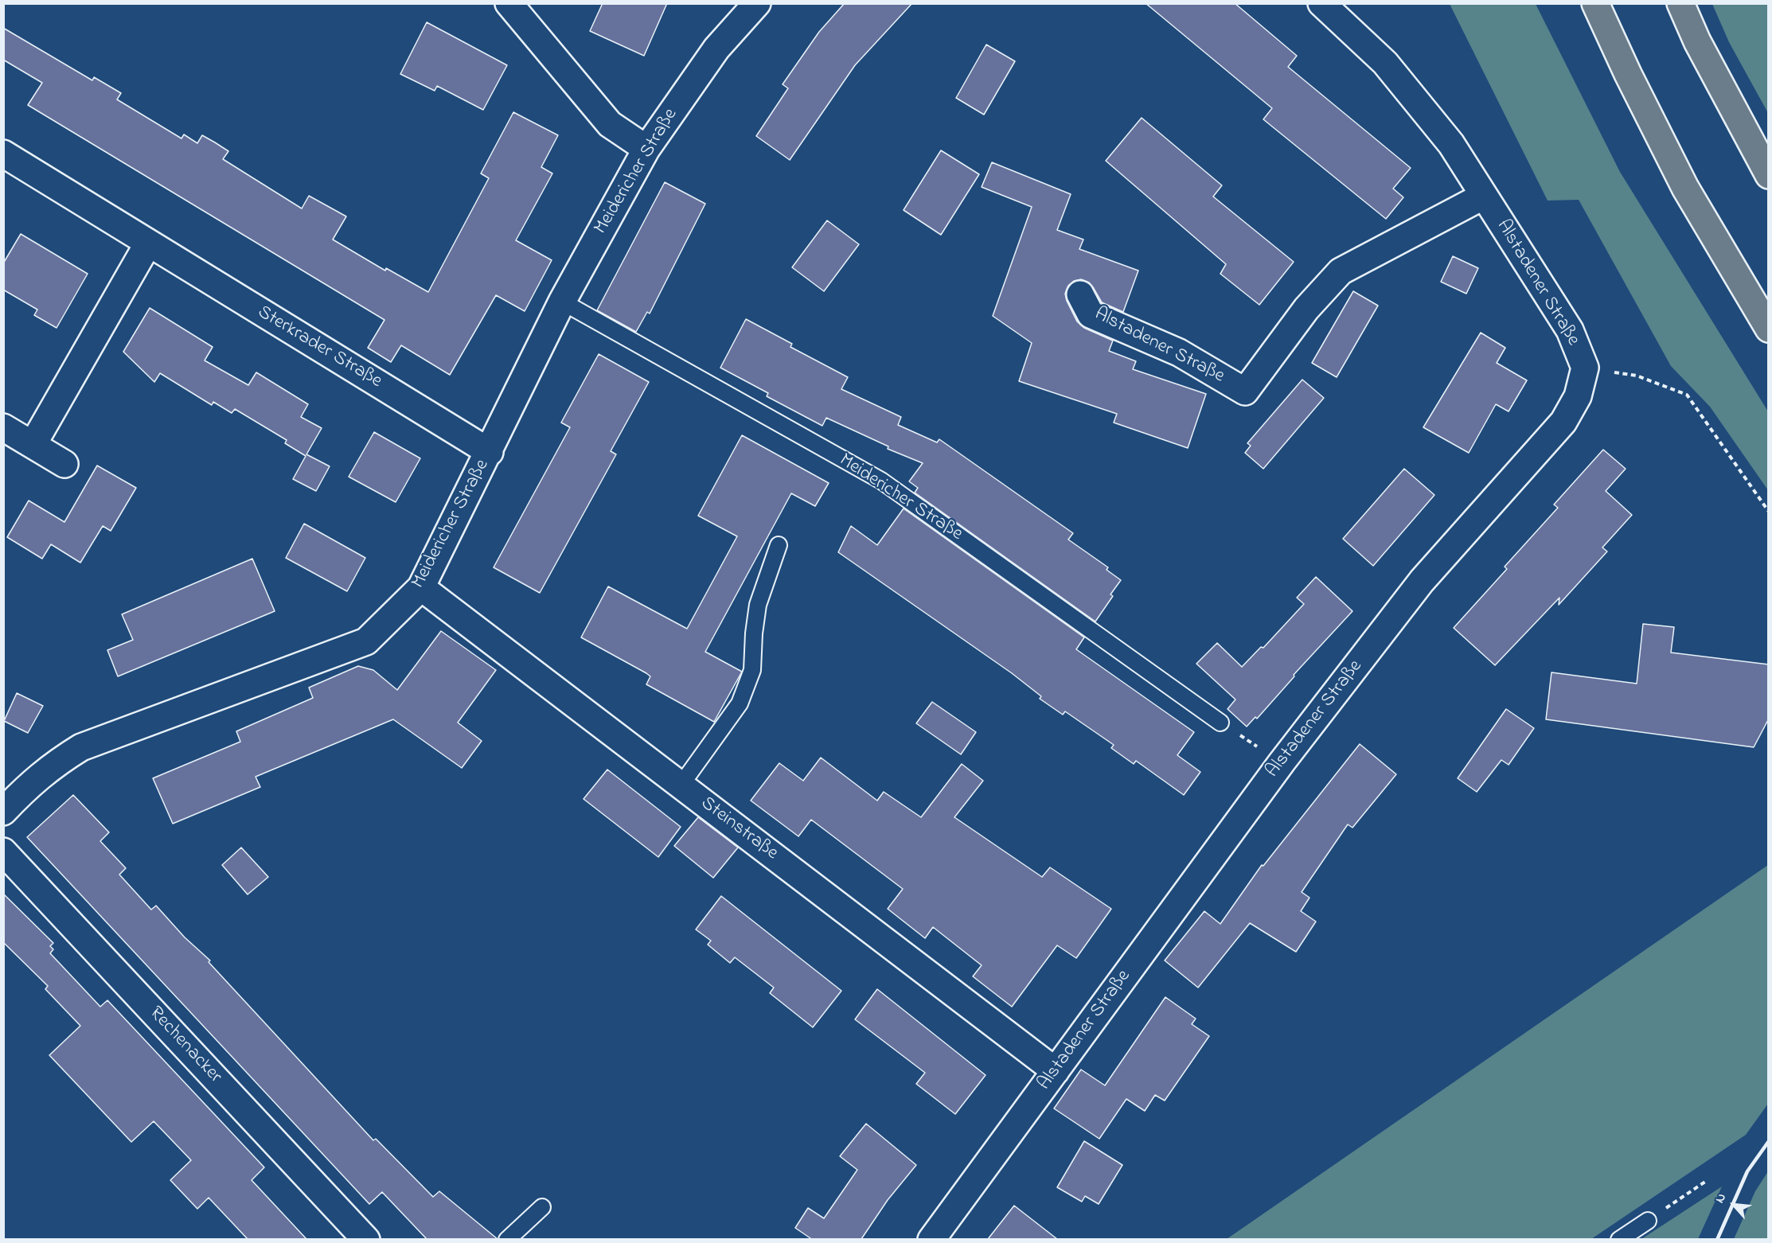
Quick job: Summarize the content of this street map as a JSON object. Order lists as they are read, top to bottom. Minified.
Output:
{"streets":{"street":["Meidericher Straße","Alstadener Straße","Sterkrader Straße","Steinstraße","Rechenacker"]},"crossings":[["Meidericher Straße","Sterkrader Straße"],["Meidericher Straße","Steinstraße"],["Alstadener Straße","Steinstraße"]],"north":"top left"}
